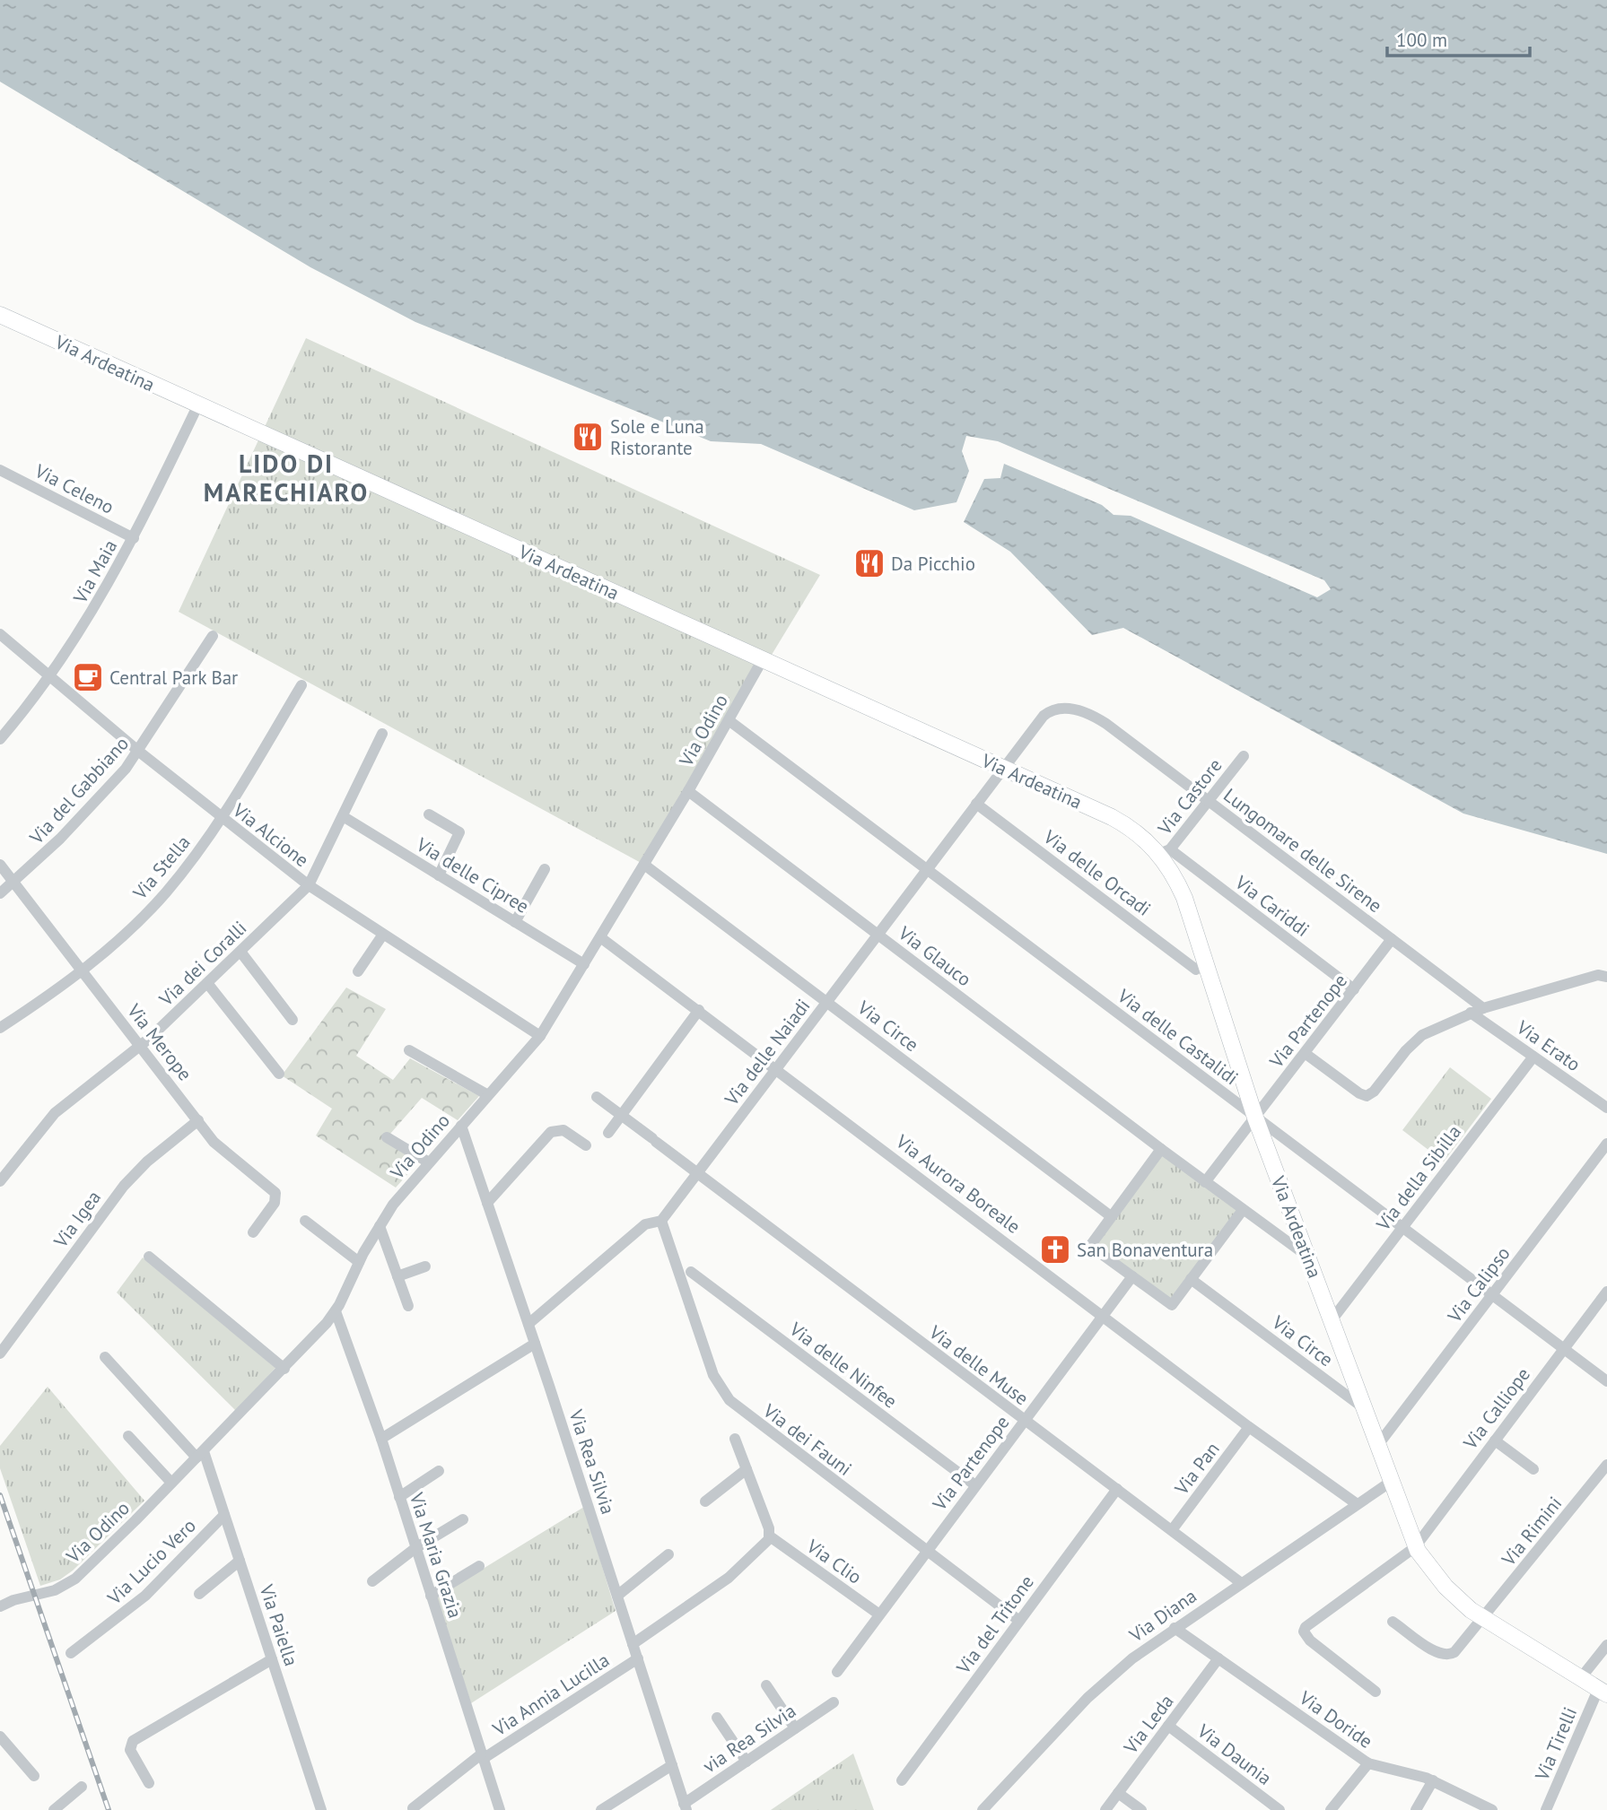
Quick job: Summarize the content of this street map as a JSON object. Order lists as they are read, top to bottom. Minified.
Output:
{"streets":{"main road":["Via Ardeatina"],"street":["Via Celeno","Via Maia","Via Odino","Via del Gabbiano","Via Castore","Via Alcione","Lungomare delle Sirene","Via Stella","Via delle Orcadi","Via delle Cipree","Via Cariddi","Via Glauco","Via dei Coralli","Via Partenope","Via Circe","Via delle Castalidi","Via Merope","Via Erato","Via delle Naiadi","Via della Sibilla","Via Aurora Boreale","Via Igea","Via Calipso","Via delle Ninfee","Via delle Muse","Via Calliope","Via dei Fauni","Via Rea Silvia","Via Pan","Via Rimini","Via Maria Grazia","Via Lucio Vero","Via Clio","Via Diana","Via del Tritone","Via Paiella","Via Annia Lucilla","Via Doride","Via Leda","via Rea Silvia","Via Tirelli","Via Daunia"]},"crossings":[["Via Ardeatina","Via Maia"],["Via Ardeatina","Via Odino"],["Via Ardeatina","Via Castore"],["Via Ardeatina","Lungomare delle Sirene"],["Via Ardeatina","Via Cariddi"],["Via Ardeatina","Via Partenope"],["Via Ardeatina","Via Circe"],["Via Ardeatina","Via delle Castalidi"],["Via Ardeatina","Via delle Naiadi"],["Via Ardeatina","Via della Sibilla"],["Via Ardeatina","Via Calipso"],["Via Ardeatina","Via Calliope"],["Via Ardeatina","Via Rimini"],["Via Ardeatina","Via Diana"],["Via Ardeatina","Via Tirelli"],["Via Celeno","Via Maia"],["Via Maia","Via Alcione"],["Via Odino","Via Alcione"],["Via Odino","Via delle Cipree"],["Via Odino","Via Glauco"],["Via Odino","Via Circe"],["Via Odino","Via delle Castalidi"],["Via Odino","Via Aurora Boreale"],["Via Odino","Via Rea Silvia"],["Via Odino","Via Maria Grazia"],["Via Odino","Via Paiella"],["Via del Gabbiano","Via Alcione"],["Via del Gabbiano","Via Merope"],["Via Castore","Lungomare delle Sirene"],["Via Castore","Via Cariddi"],["Via Alcione","Via Stella"],["Via Alcione","Via dei Coralli"],["Lungomare delle Sirene","Via Partenope"],["Lungomare delle Sirene","Via delle Naiadi"],["Via Stella","Via Merope"],["Via delle Orcadi","Via delle Naiadi"],["Via delle Cipree","Via dei Coralli"],["Via Cariddi","Via Partenope"],["Via Glauco","Via Partenope"],["Via Glauco","Via delle Naiadi"],["Via dei Coralli","Via Merope"],["Via Partenope","Via delle Castalidi"],["Via Partenope","Via Aurora Boreale"],["Via Partenope","Via delle Ninfee"],["Via Partenope","Via delle Muse"],["Via Partenope","Via dei Fauni"],["Via Partenope","Via Clio"],["Via Circe","Via delle Naiadi"],["Via delle Castalidi","Via delle Naiadi"],["Via delle Castalidi","Via della Sibilla"],["Via delle Castalidi","Via Calipso"],["Via delle Castalidi","Via Calliope"],["Via Merope","Via Igea"],["Via Erato","Via della Sibilla"],["Via delle Naiadi","Via Aurora Boreale"],["Via delle Naiadi","Via delle Muse"],["Via delle Naiadi","Via dei Fauni"],["Via delle Naiadi","Via Rea Silvia"],["Via Aurora Boreale","Via Pan"],["Via Aurora Boreale","Via Diana"],["Via delle Muse","Via Pan"],["Via delle Muse","Via Diana"],["Via delle Muse","Via del Tritone"],["Via dei Fauni","Via del Tritone"],["Via Rea Silvia","Via Annia Lucilla"],["Via Rea Silvia","via Rea Silvia"],["Via Maria Grazia","Via Annia Lucilla"],["Via Lucio Vero","Via Paiella"],["Via Diana","Via Doride"],["Via Doride","Via Leda"],["Via Leda","Via Daunia"]],"districts":["LIDO DI MARECHIARO"],"places":{"restaurant":["Sole e Luna Ristorante","Da Picchio"],"cafe":["Central Park Bar"],"church":["San Bonaventura"]},"scale_bar":"100 m"}
